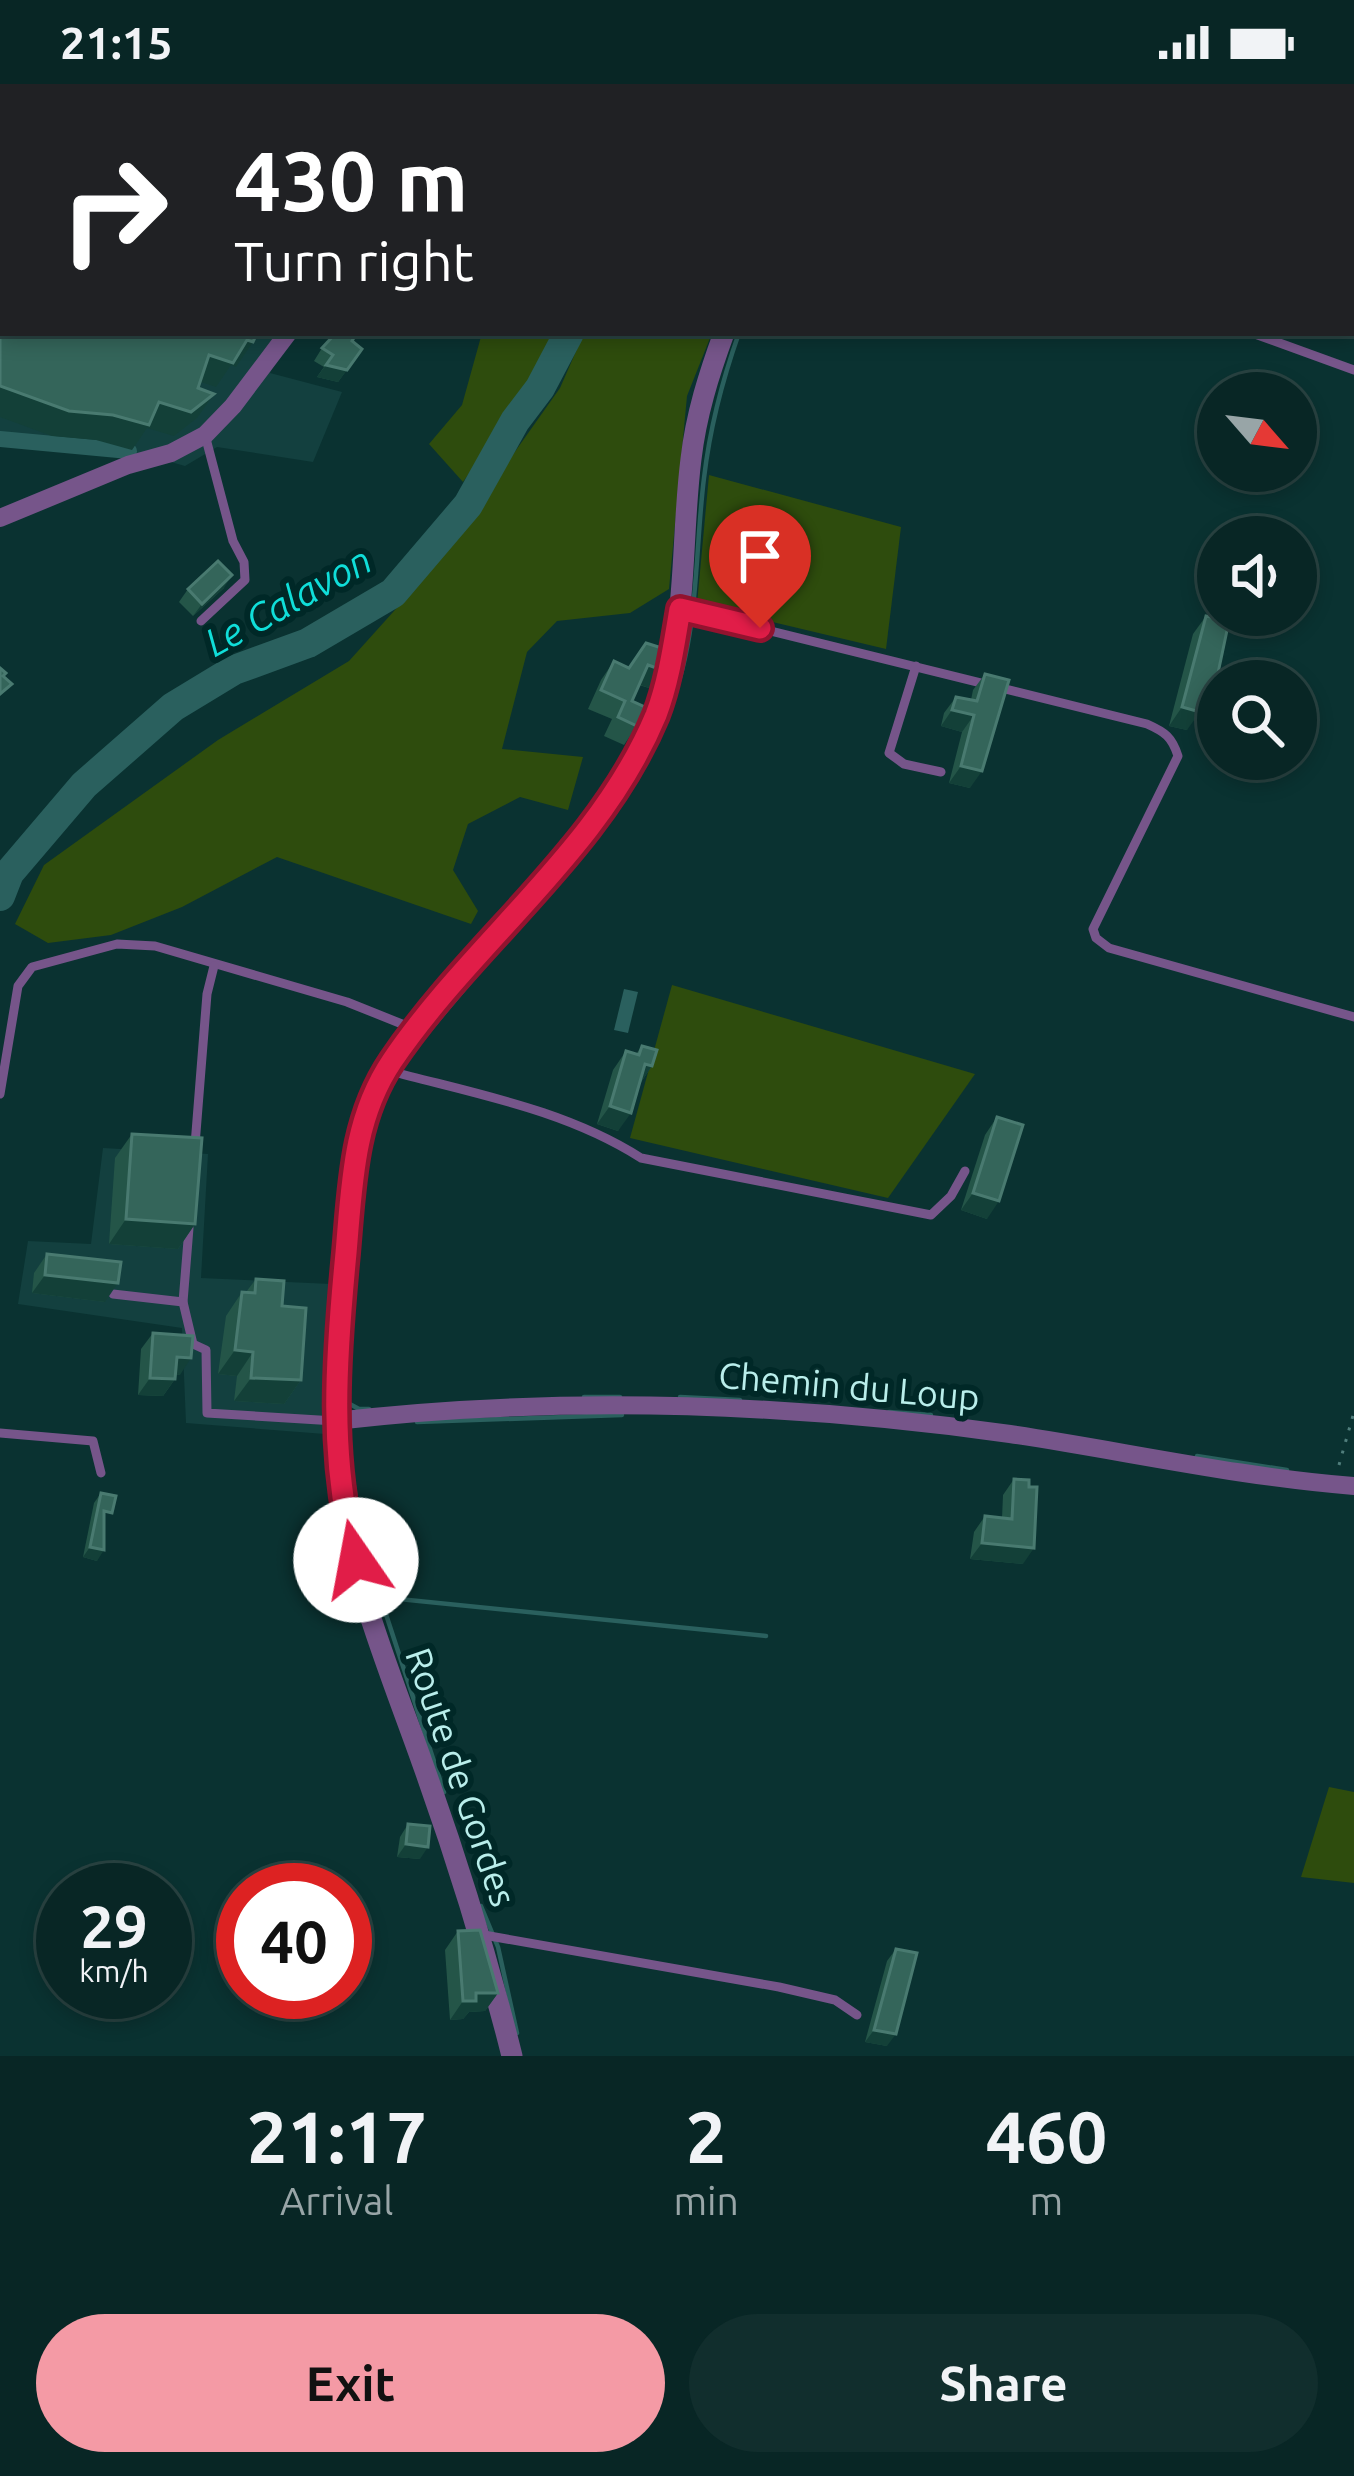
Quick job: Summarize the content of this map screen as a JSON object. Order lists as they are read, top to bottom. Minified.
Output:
{"streets":{"street":["Chemin du Loup","Route de Gordes"]},"crossings":[["Chemin du Loup","Route de Gordes"]],"water":["Le Calavon"],"north":"bottom right","page":{"status":"21:15","turn":["430 m","Turn right"],"speed":"29 km/h","limit":"40","eta":["21:17","Arrival","2","min","460","m"],"buttons":["Exit","Share"]}}
